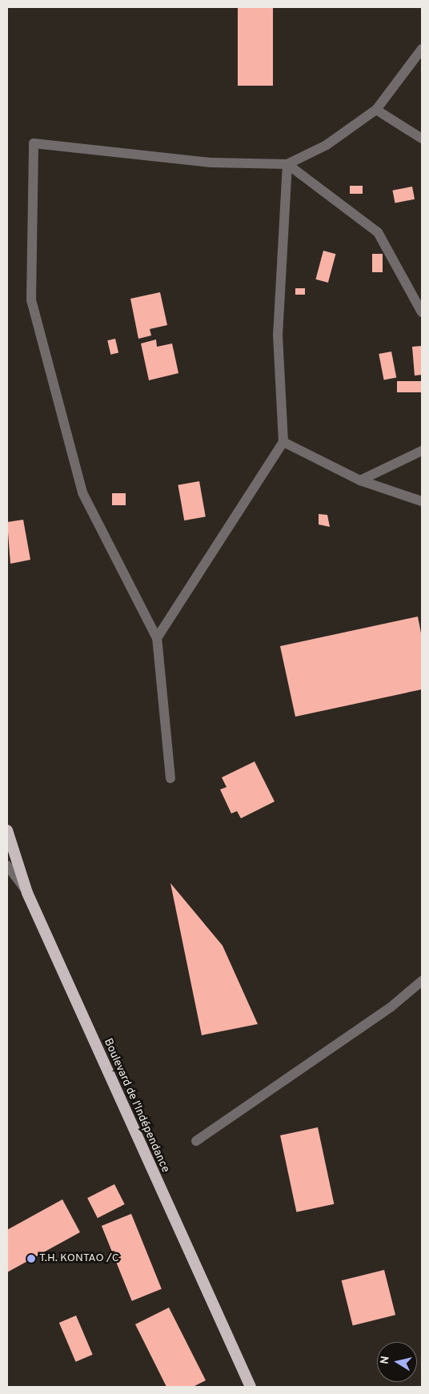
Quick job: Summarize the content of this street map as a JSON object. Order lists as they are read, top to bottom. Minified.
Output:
{"streets":{"highway":["Boulevard de l'Indépendance"]},"places":["T.H. KONTAO /C"],"north":"left"}
